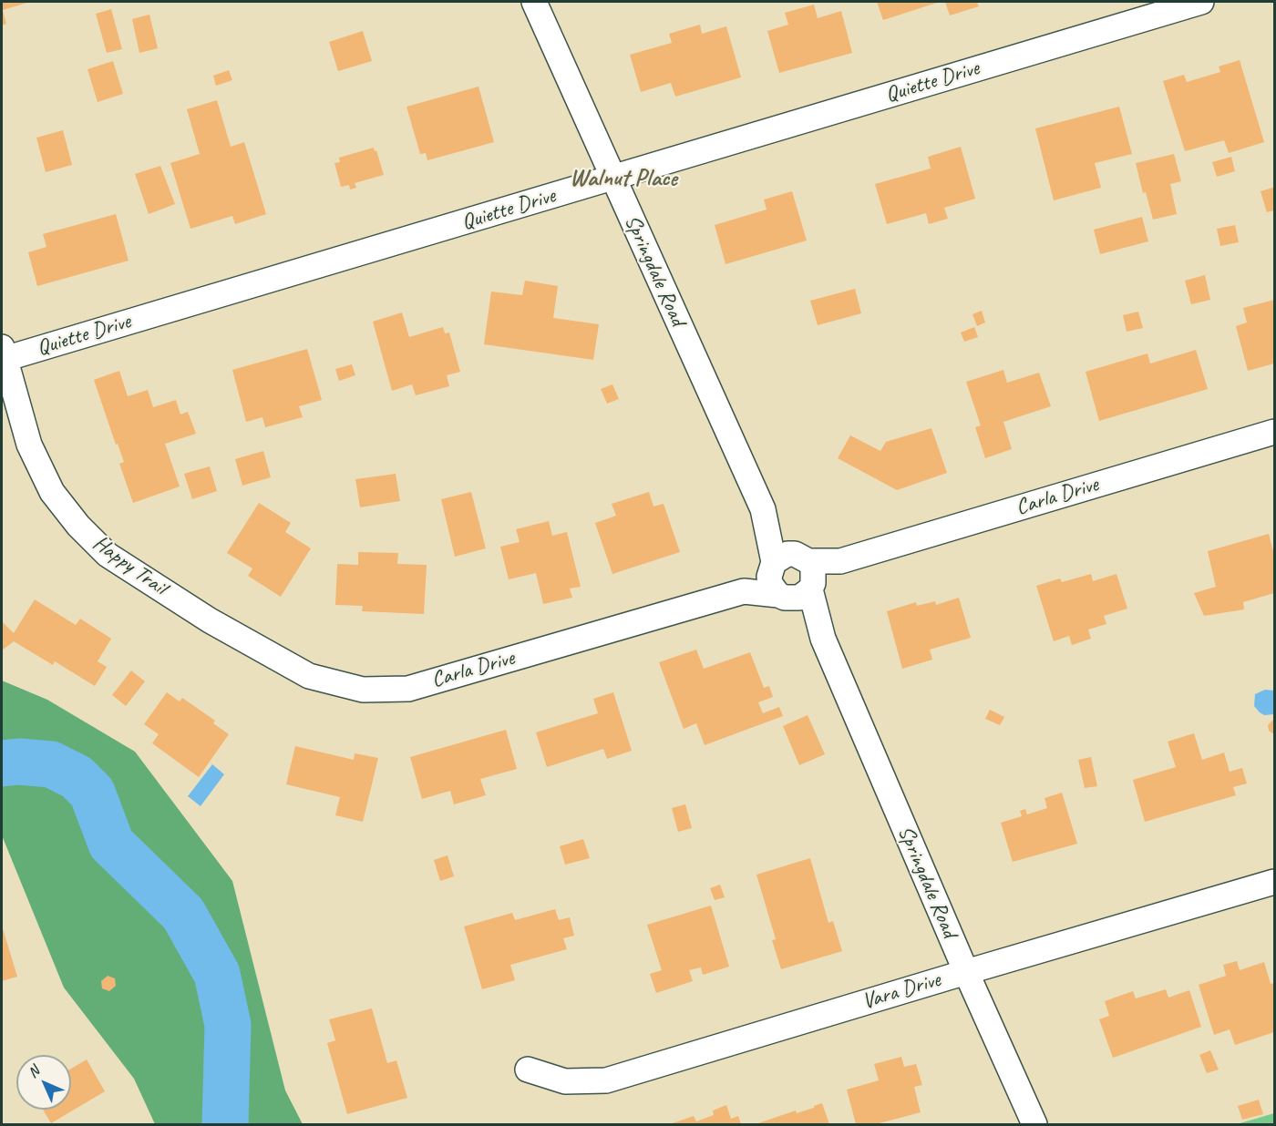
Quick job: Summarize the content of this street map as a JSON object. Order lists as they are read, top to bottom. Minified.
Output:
{"streets":{"street":["Quiette Drive","Springdale Road","Carla Drive","Happy Trail","Vara Drive"]},"crossings":[["Quiette Drive","Springdale Road"],["Quiette Drive","Happy Trail"],["Springdale Road","Carla Drive"],["Springdale Road","Vara Drive"],["Carla Drive","Happy Trail"]],"districts":["Walnut Place"],"north":"top left"}
